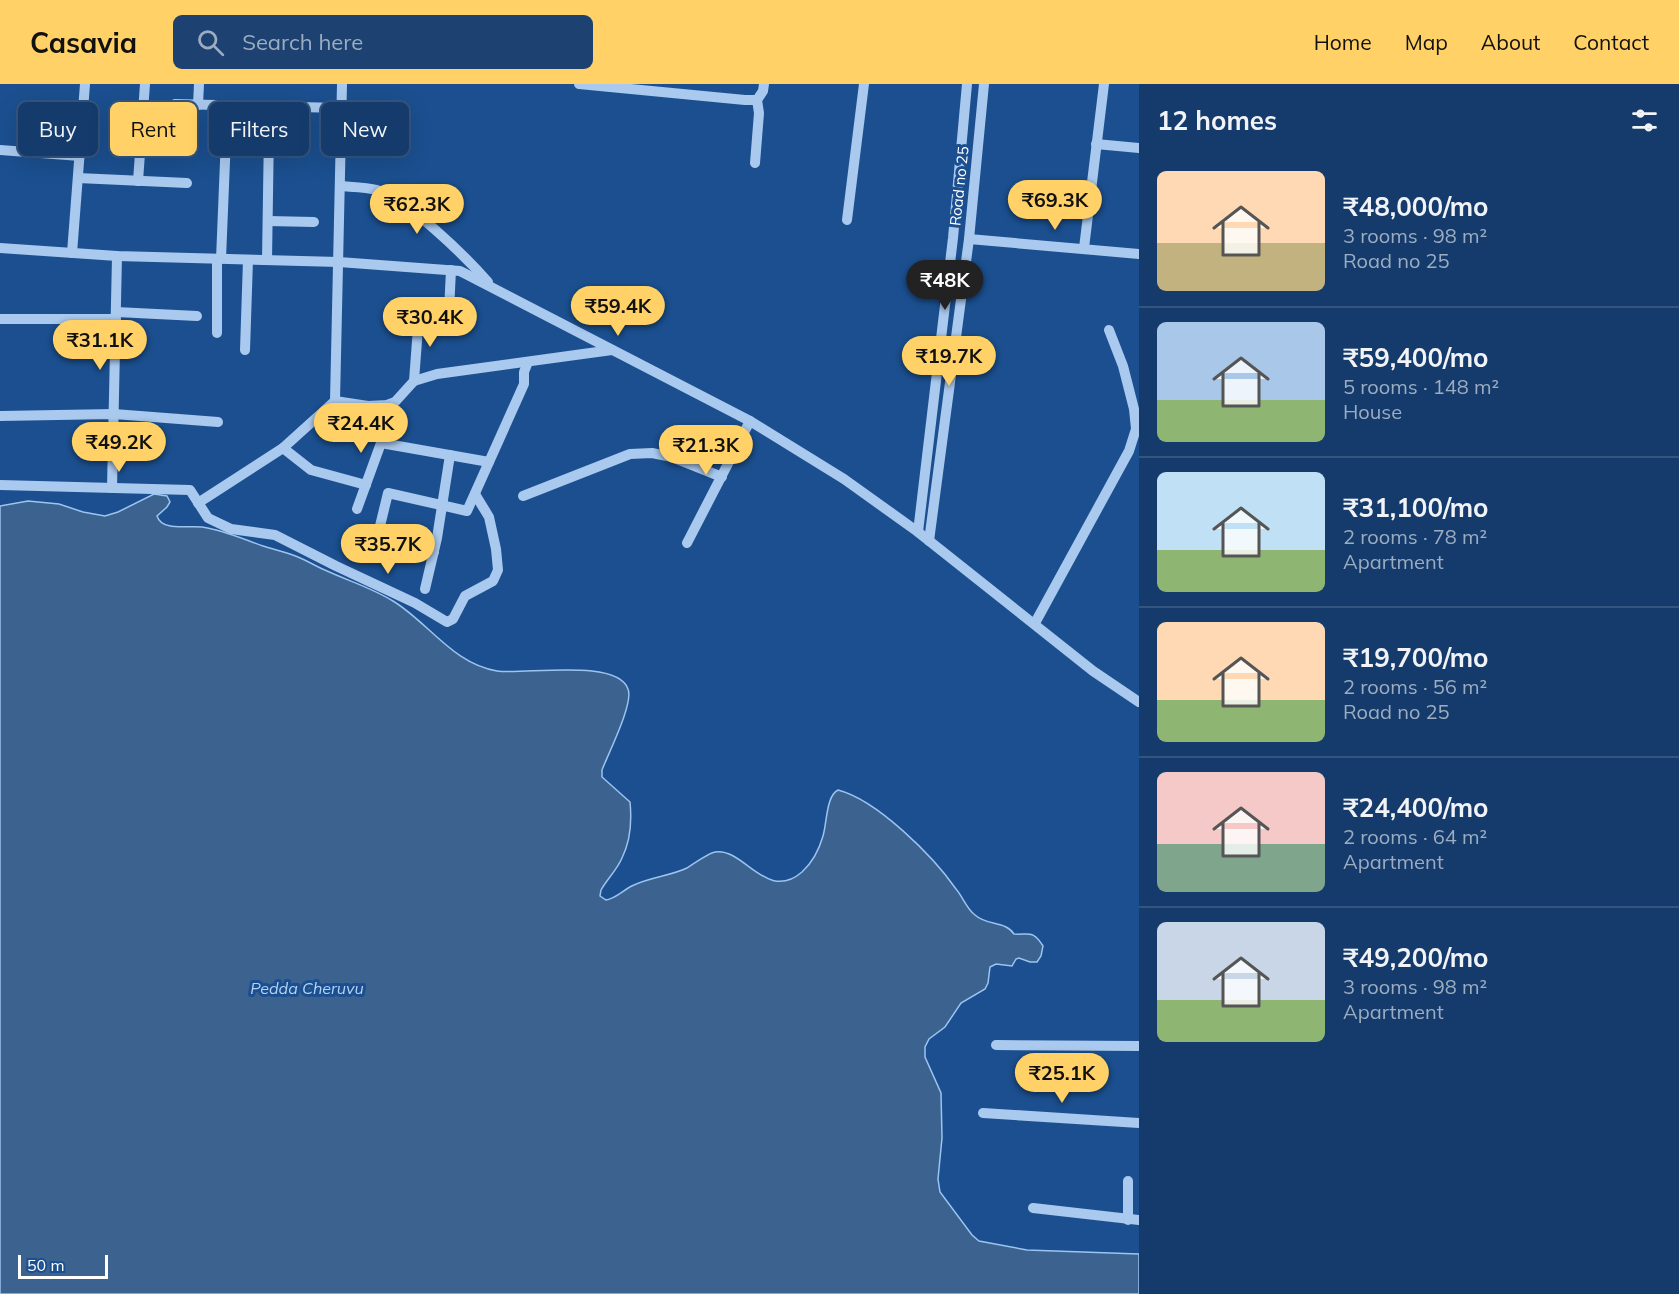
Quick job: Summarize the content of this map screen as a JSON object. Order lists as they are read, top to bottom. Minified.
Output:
{"streets":{"street":["Road no 25"]},"water":["Pedda Cheruvu"],"scale_bar":"50 m","page":{"header":"Casavia","search":"Search here","nav":["Home","Map","About","Contact"],"heading":"12 homes","chip":["Buy","Rent","Filters","New"],"list":[{"name":"₹48,000/mo","note":"3 rooms · 98 m² · Road no 25"},{"name":"₹59,400/mo","note":"5 rooms · 148 m² · House"},{"name":"₹31,100/mo","note":"2 rooms · 78 m² · Apartment"},{"name":"₹19,700/mo","note":"2 rooms · 56 m² · Road no 25"},{"name":"₹24,400/mo","note":"2 rooms · 64 m² · Apartment"},{"name":"₹49,200/mo","note":"3 rooms · 98 m² · Apartment"}],"price":["₹69.3K","₹62.3K","₹48K","₹59.4K","₹30.4K","₹31.1K","₹19.7K","₹24.4K","₹49.2K","₹21.3K","₹35.7K","₹25.1K"],"scale":"50 m"}}
